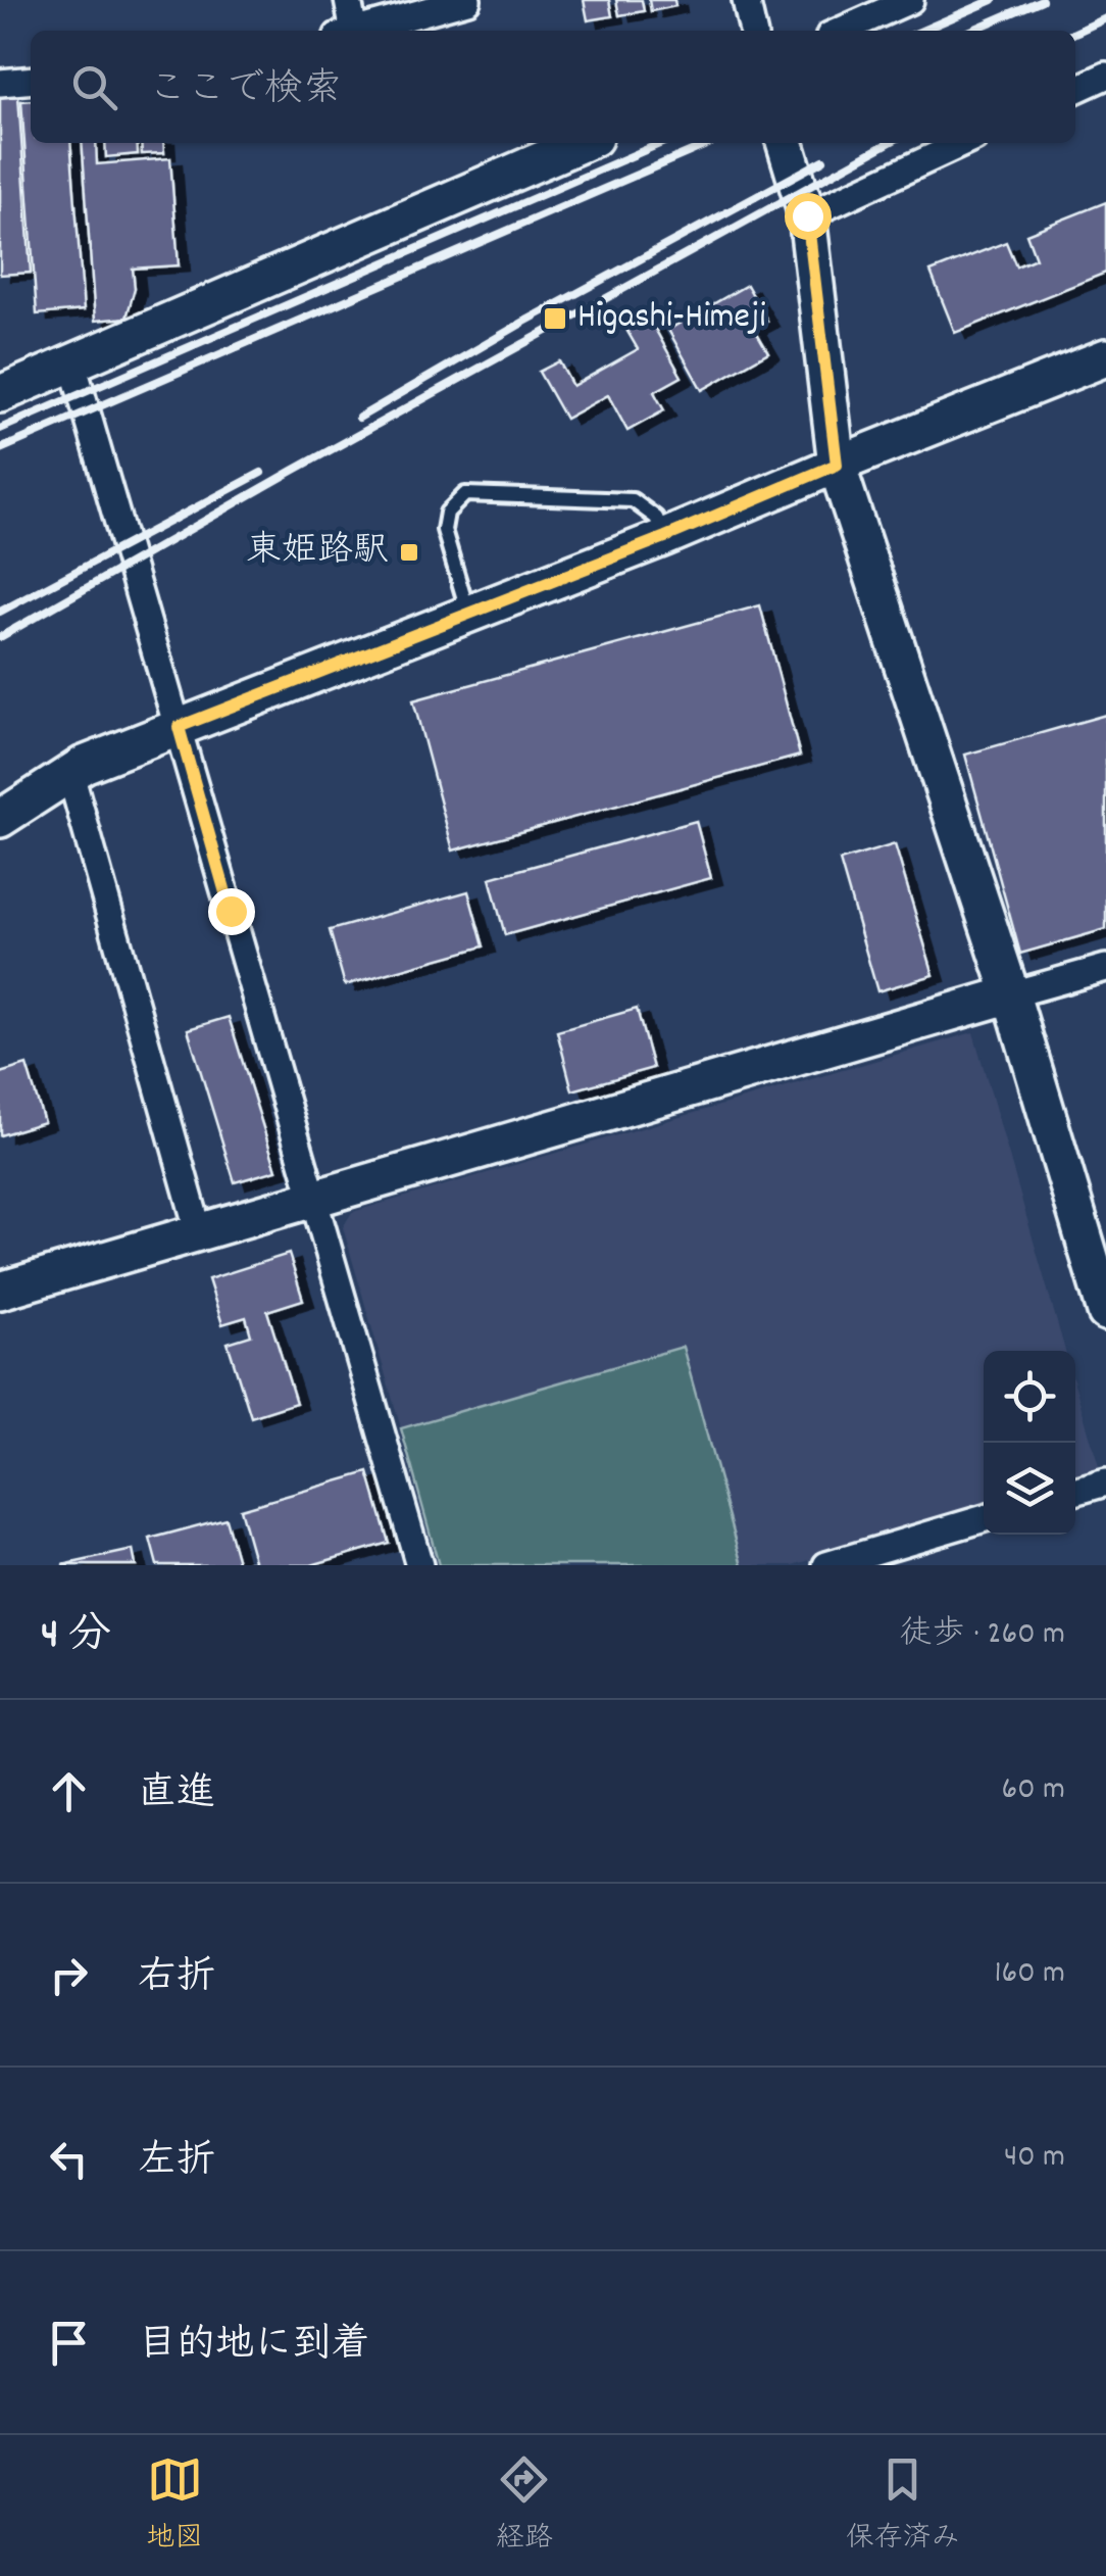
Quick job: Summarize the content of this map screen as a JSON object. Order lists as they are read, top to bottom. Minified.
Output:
{"places":{"transit":["Higashi-Himeji","東姫路駅"]},"page":{"search":"ここで検索","heading":["4 分","徒歩 · 260 m"],"list":[["直進","60 m"],["右折","160 m"],["左折","40 m"],"目的地に到着"],"nav":["地図","経路","保存済み"]}}
